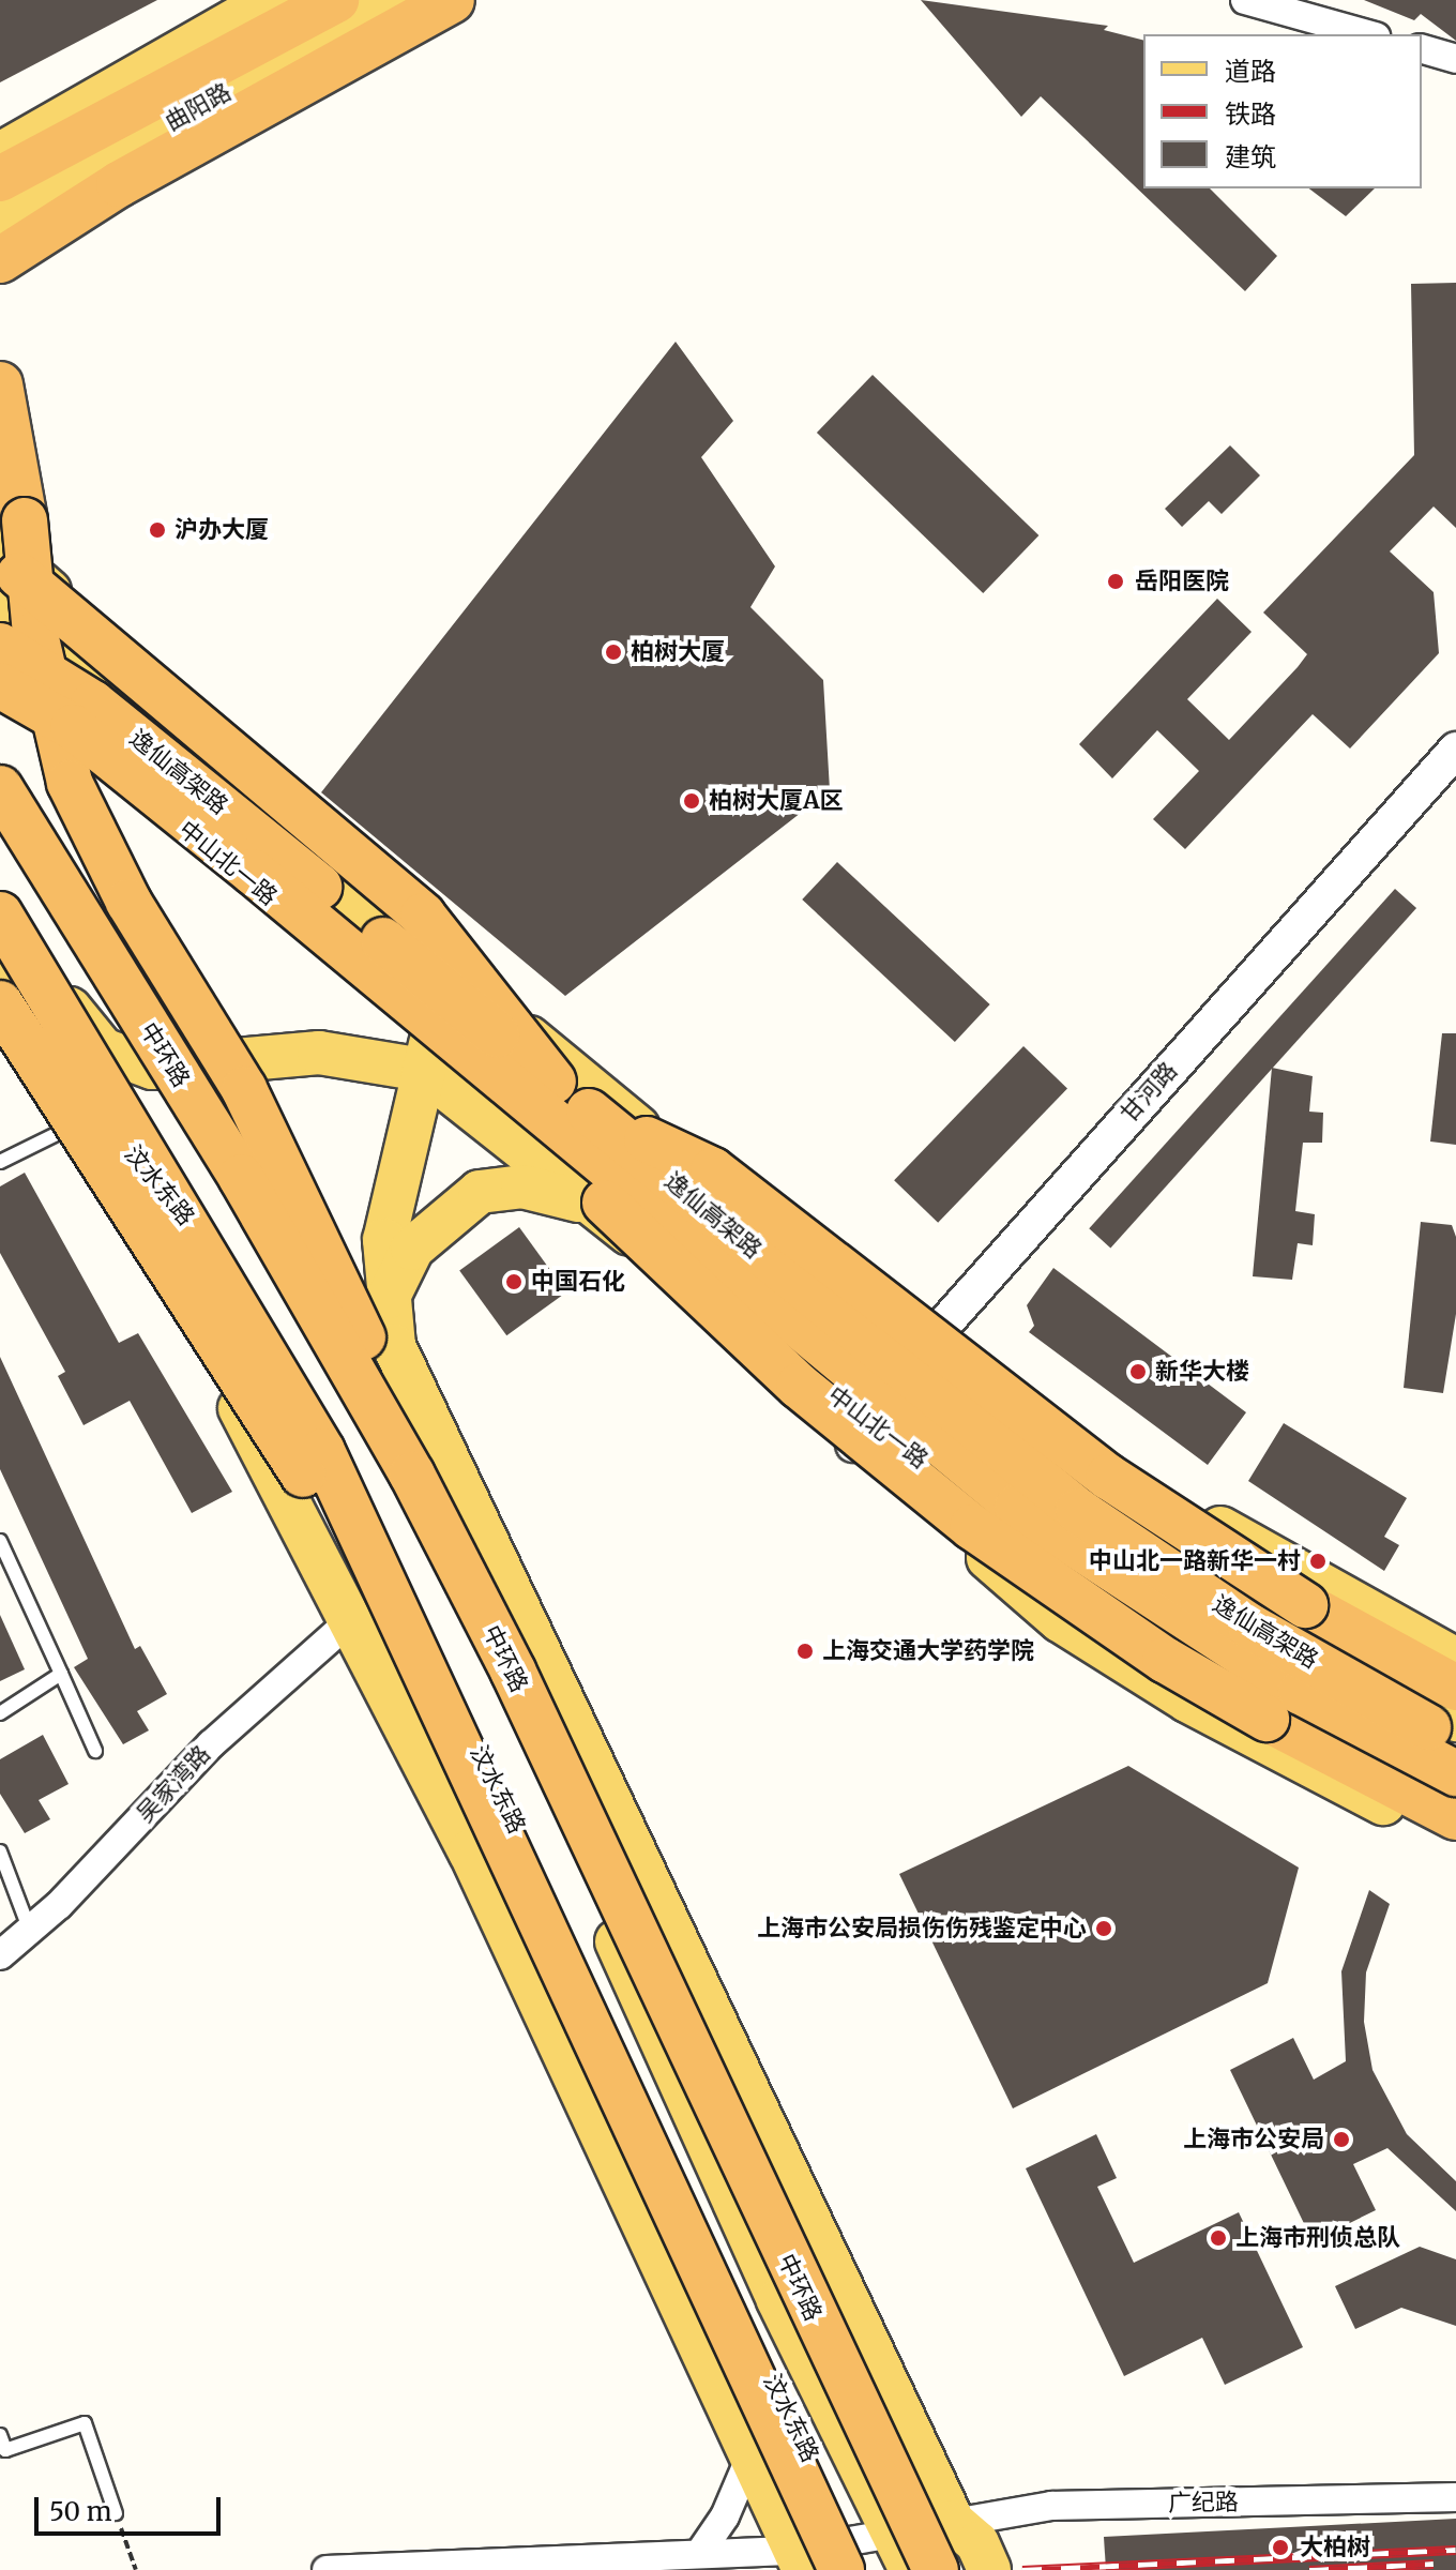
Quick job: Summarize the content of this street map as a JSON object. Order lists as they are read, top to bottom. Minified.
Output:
{"streets":{"highway":["逸仙高架路","中环路"],"main road":["曲阳路","中山北一路","汶水东路"],"street":["甘河路","吴家湾路","广纪路"]},"crossings":[["中山北一路","甘河路"],["中山北一路","汶水东路"],["汶水东路","吴家湾路"],["汶水东路","广纪路"]],"places":["沪办大厦","岳阳医院","柏树大厦","柏树大厦A区","中国石化","新华大楼","中山北一路新华一村","上海交通大学药学院","上海市公安局损伤伤残鉴定中心","上海市公安局","上海市刑侦总队","大柏树"],"legend":["道路","铁路","建筑"],"scale_bar":"50 m"}
